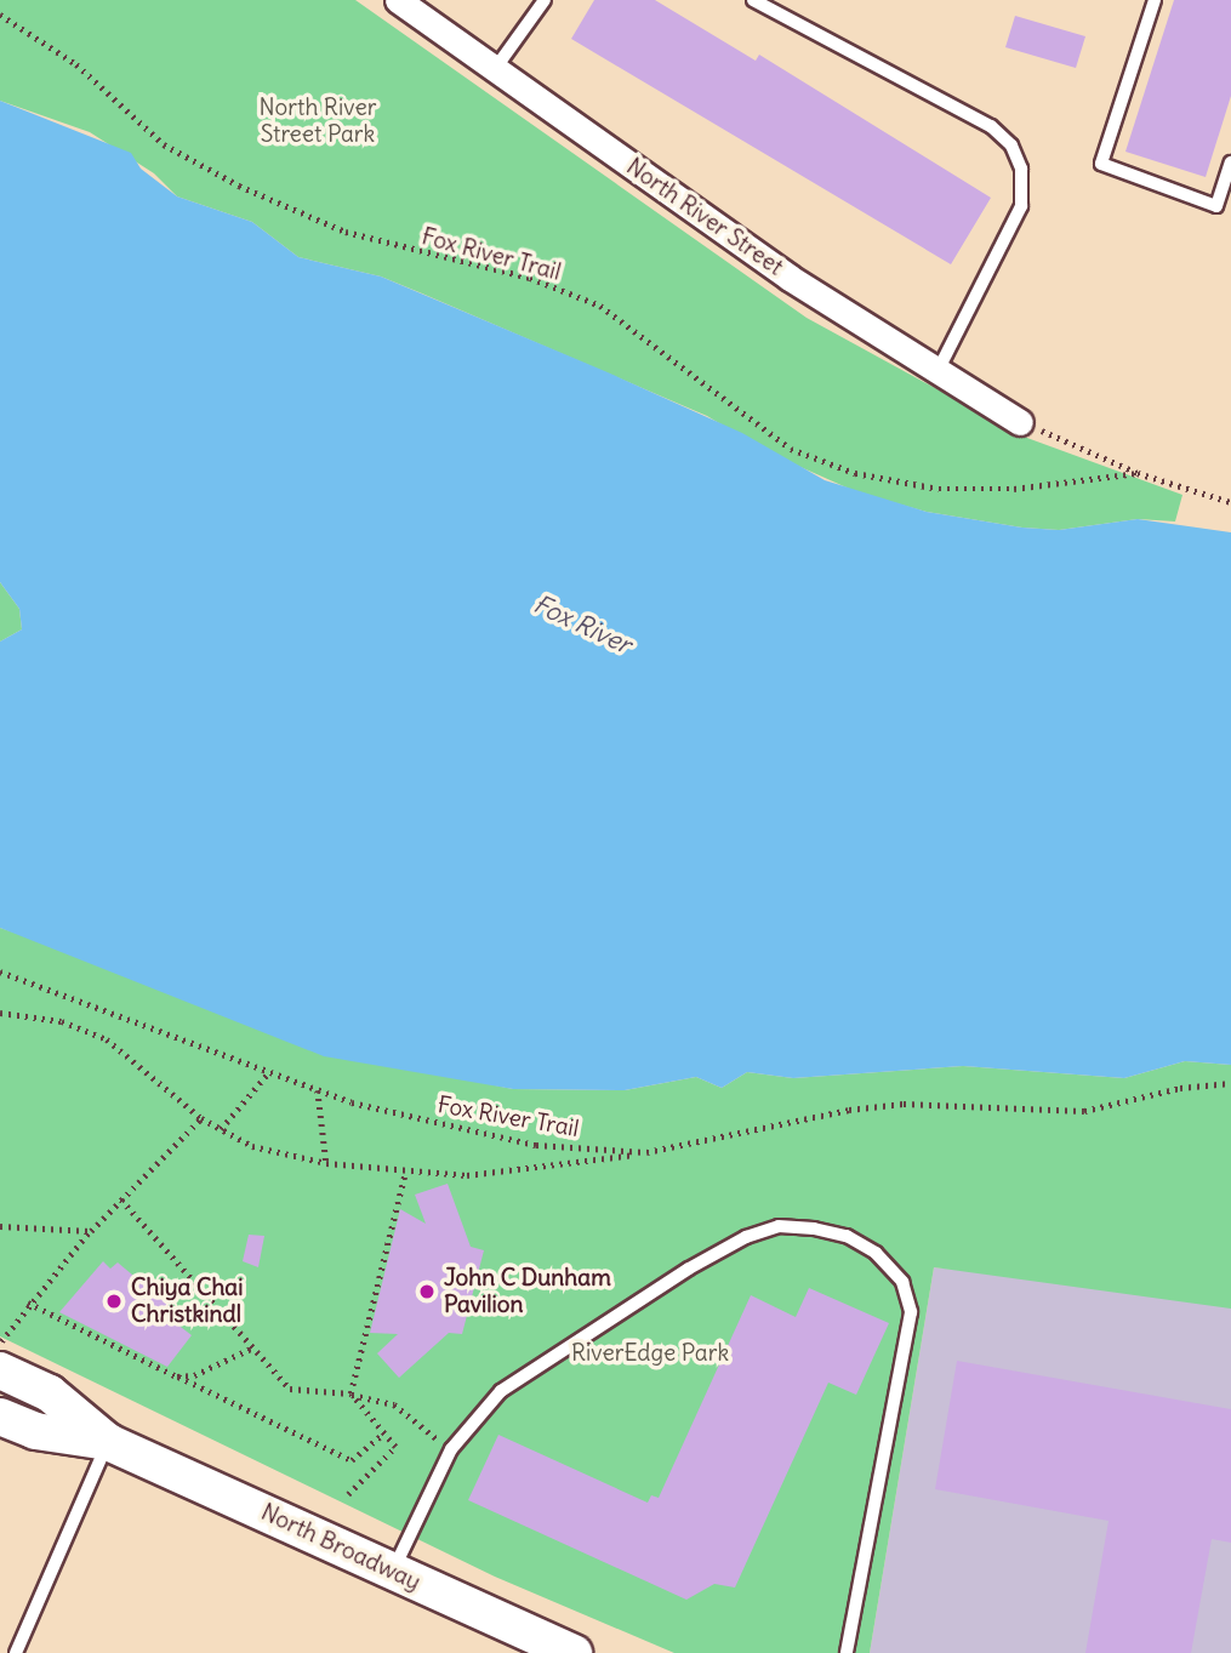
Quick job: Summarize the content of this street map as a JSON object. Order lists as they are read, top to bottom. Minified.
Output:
{"streets":{"main road":["North Broadway"],"street":["North River Street"],"path":["Fox River Trail"]},"water":["Fox River"],"parks":["North River Street Park","RiverEdge Park"],"places":["John C Dunham Pavilion","Chiya Chai Christkindl"]}
